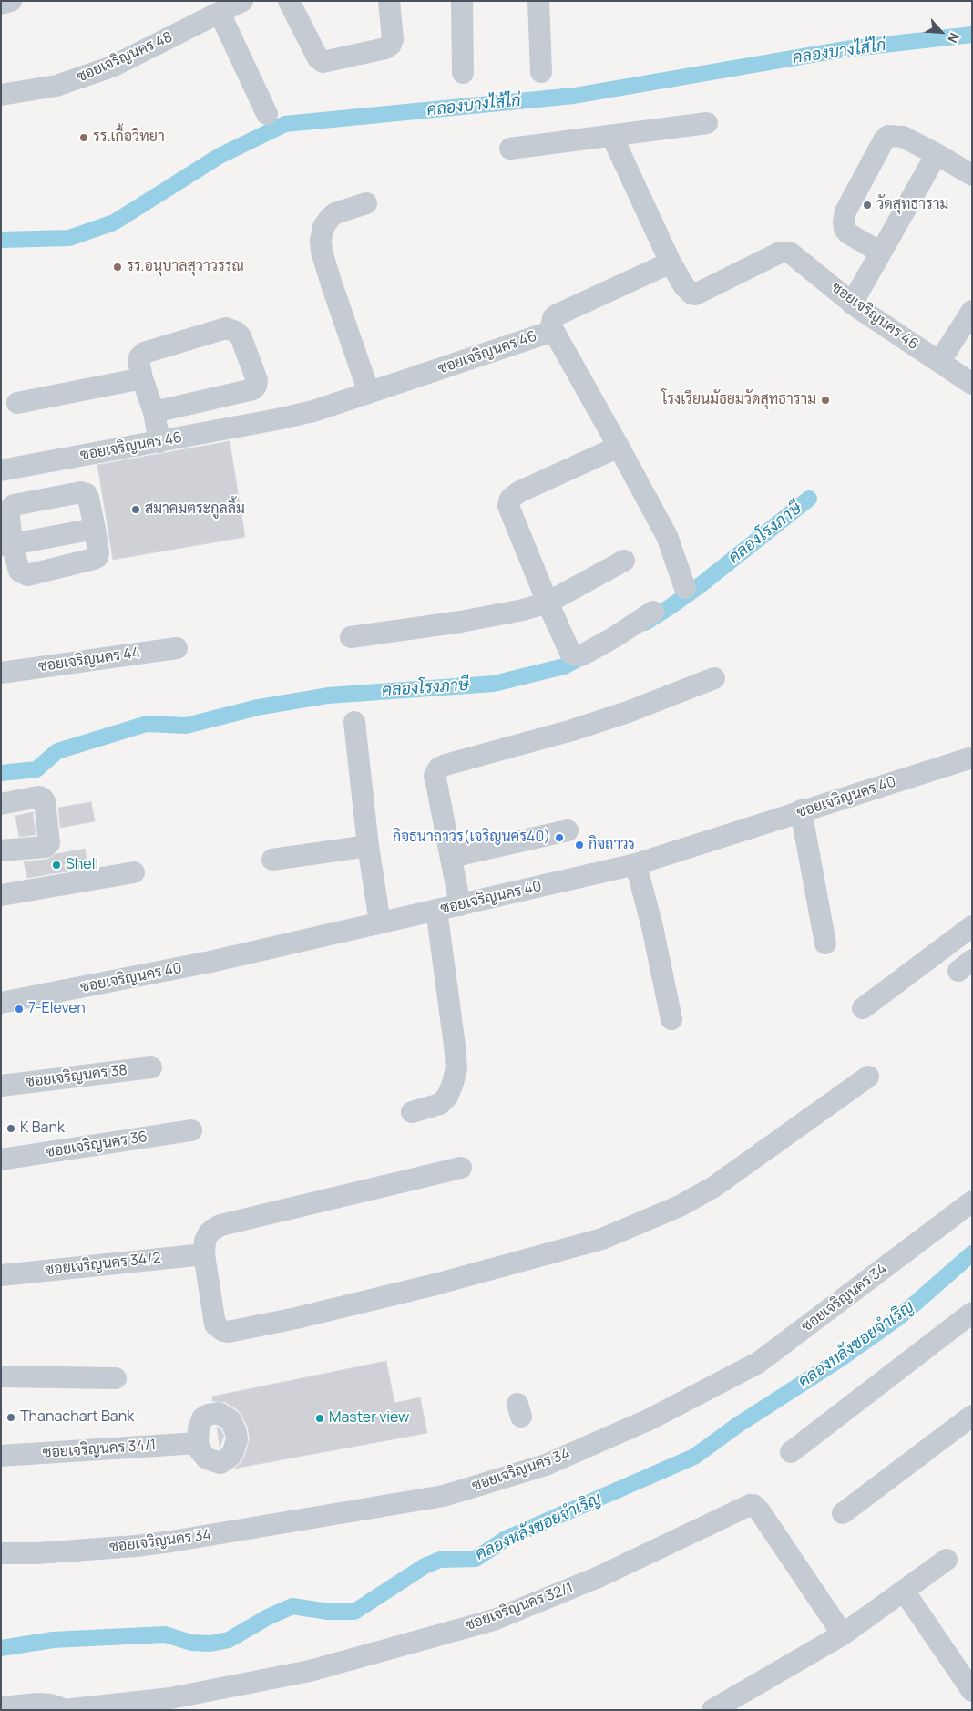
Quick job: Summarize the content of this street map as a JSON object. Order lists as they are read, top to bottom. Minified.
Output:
{"streets":{"street":["ซอยเจริญนคร 48","ซอยเจริญนคร 46","ซอยเจริญนคร 44","ซอยเจริญนคร 40","ซอยเจริญนคร 38","ซอยเจริญนคร 36","ซอยเจริญนคร 34/2","ซอยเจริญนคร 34","ซอยเจริญนคร 34/1","ซอยเจริญนคร 32/1"]},"water":["คลองบางไส้ไก่","คลองโรงภาษี","คลองหลังซอยจำเริญ"],"places":["รร.เกื้อวิทยา","วัดสุทธาราม","รร.อนุบาลสุวาวรรณ","โรงเรียนมัธยมวัดสุทธาราม","สมาคมตระกูลลิ้ม","กิจธนาถาวร(เจริญนคร40)","กิจถาวร","Shell","7-Eleven","K Bank","Thanachart Bank","Master view"],"north":"bottom right"}
